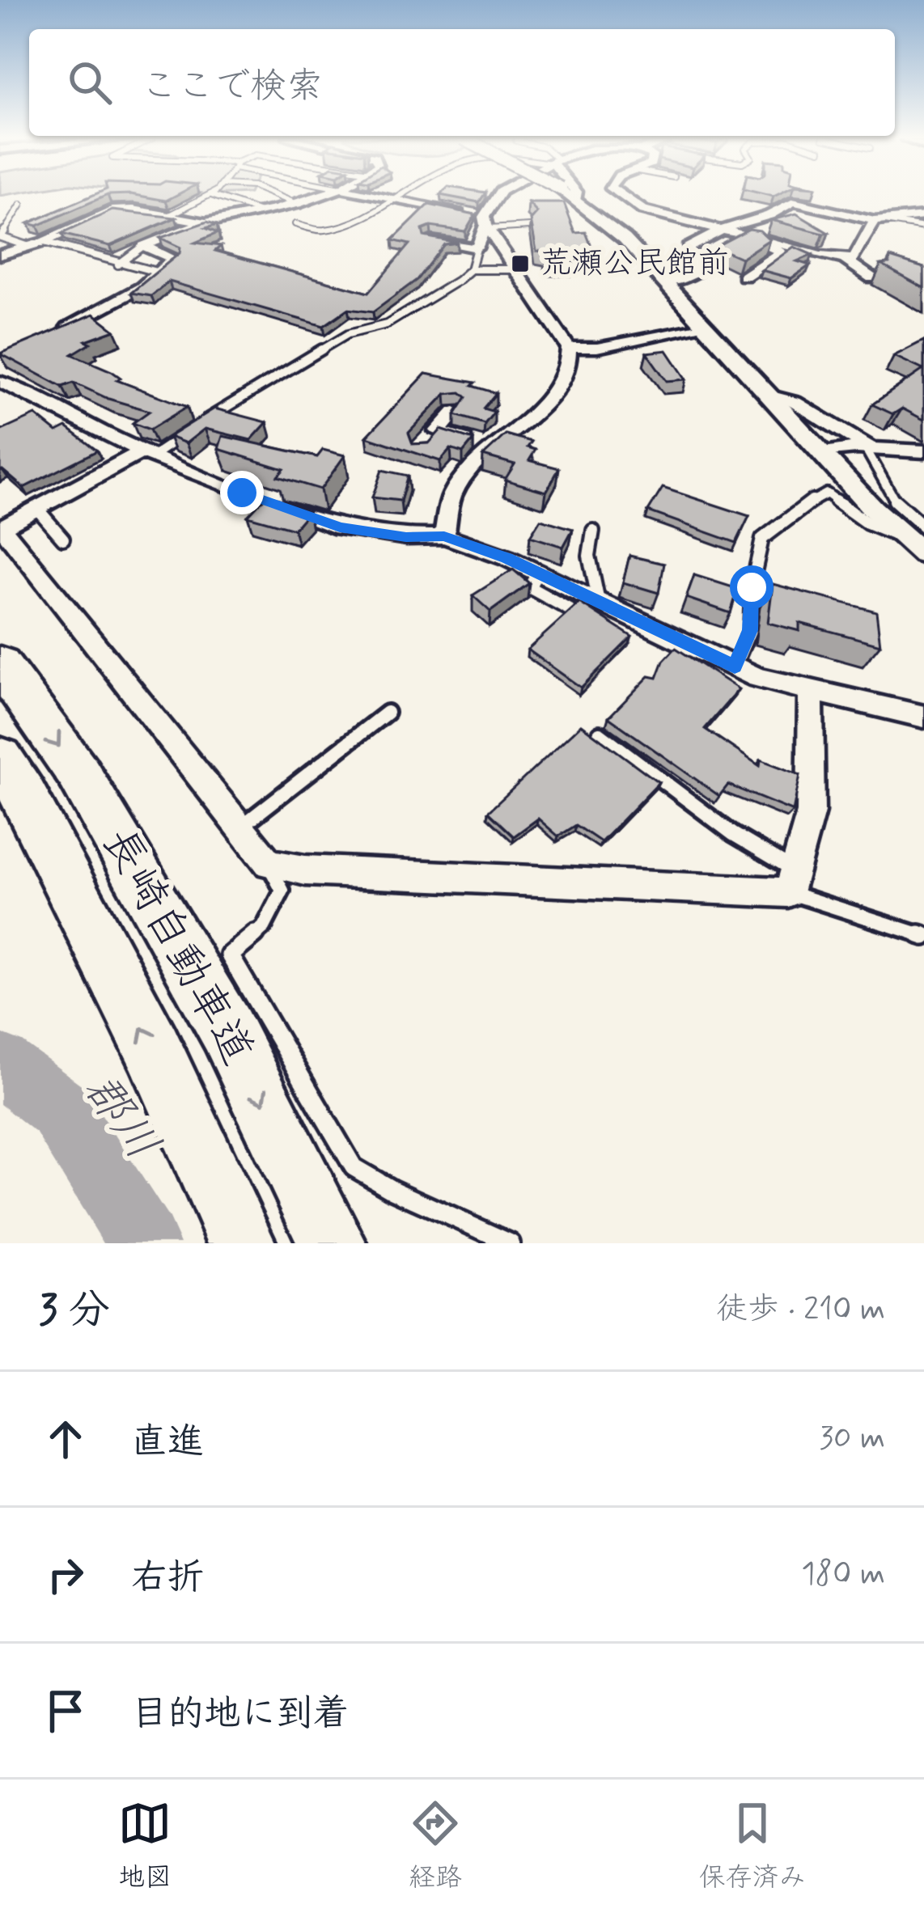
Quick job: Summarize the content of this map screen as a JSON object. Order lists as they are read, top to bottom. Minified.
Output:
{"streets":{"highway":["長崎自動車道"]},"water":["郡川"],"places":{"transit":["荒瀬公民館前"]},"page":{"search":"ここで検索","heading":["3 分","徒歩 · 210 m"],"list":[["直進","30 m"],["右折","180 m"],"目的地に到着"],"nav":["地図","経路","保存済み"]}}
